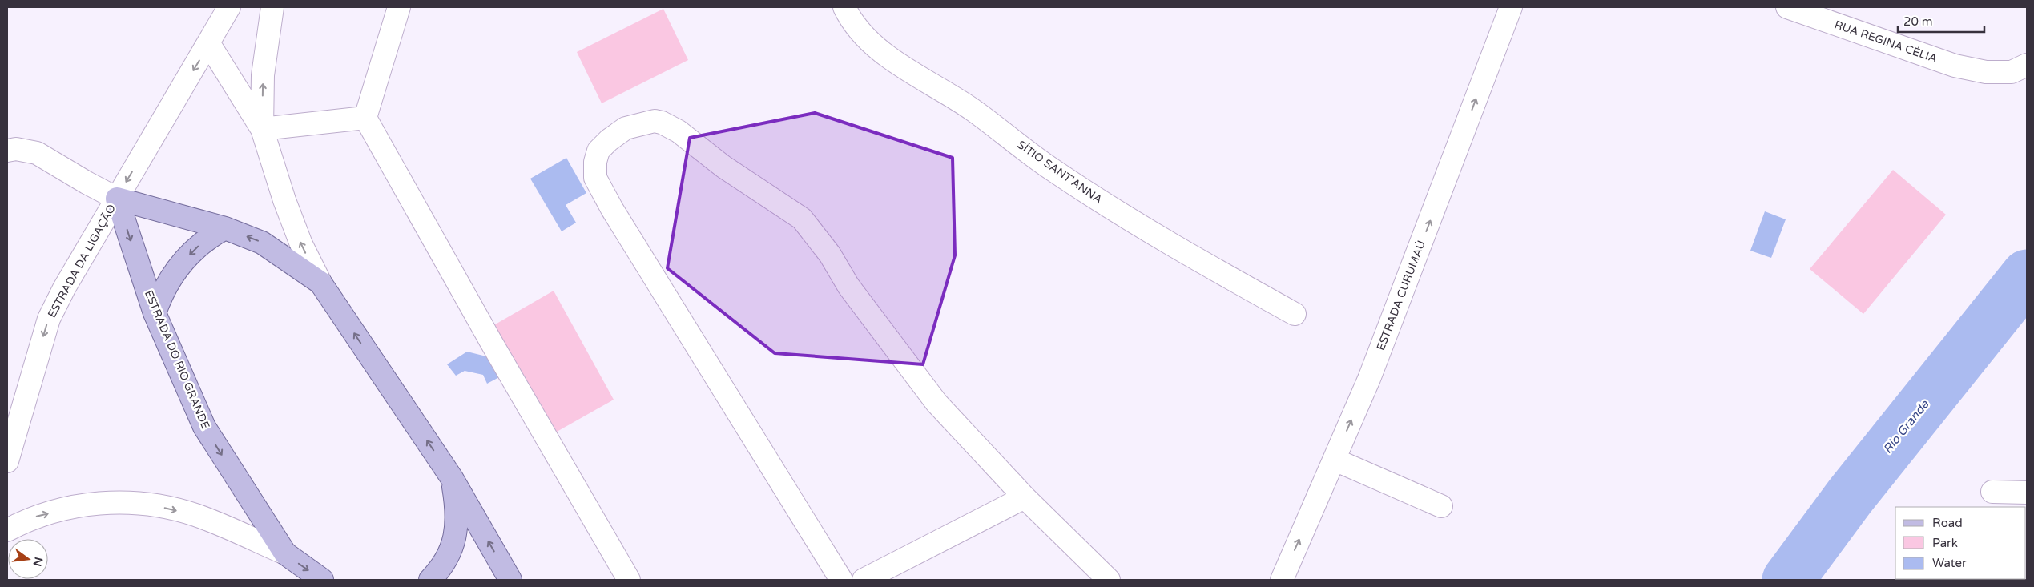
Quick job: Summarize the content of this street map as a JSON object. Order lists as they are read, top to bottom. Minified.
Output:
{"streets":{"main road":["ESTRADA DO RIO GRANDE"],"street":["RUA REGINA CÉLIA","SÍTIO SANT'ANNA","ESTRADA DA LIGAÇÃO","ESTRADA CURUMAÚ"]},"crossings":[["ESTRADA DA LIGAÇÃO","ESTRADA DO RIO GRANDE"]],"one_way":["ESTRADA DA LIGAÇÃO","ESTRADA CURUMAÚ"],"water":["Rio Grande"],"legend":["Road","Park","Water"],"scale_bar":"20 m","north":"right"}
